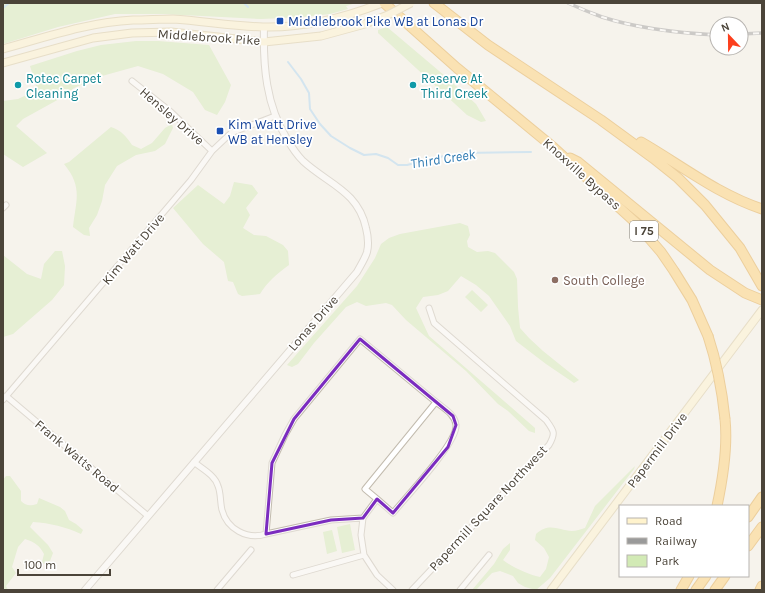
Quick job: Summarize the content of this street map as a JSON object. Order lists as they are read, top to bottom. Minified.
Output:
{"streets":{"highway":["Knoxville Bypass","I 75"],"main road":["Middlebrook Pike","Papermill Drive"],"street":["Hensley Drive","Kim Watt Drive","Lonas Drive","Frank Watts Road","Papermill Square Northwest"]},"crossings":[["Middlebrook Pike","Knoxville Bypass"],["Middlebrook Pike","Lonas Drive"],["Hensley Drive","Kim Watt Drive"],["Kim Watt Drive","Lonas Drive"],["Kim Watt Drive","Frank Watts Road"],["Lonas Drive","Frank Watts Road"]],"water":["Third Creek"],"places":{"transit":["Middlebrook Pike WB at Lonas Dr","Kim Watt Drive WB at Hensley"],"other":["Rotec Carpet Cleaning","Reserve At Third Creek","South College"]},"legend":["Road","Railway","Park"],"scale_bar":"100 m","north":"top"}
